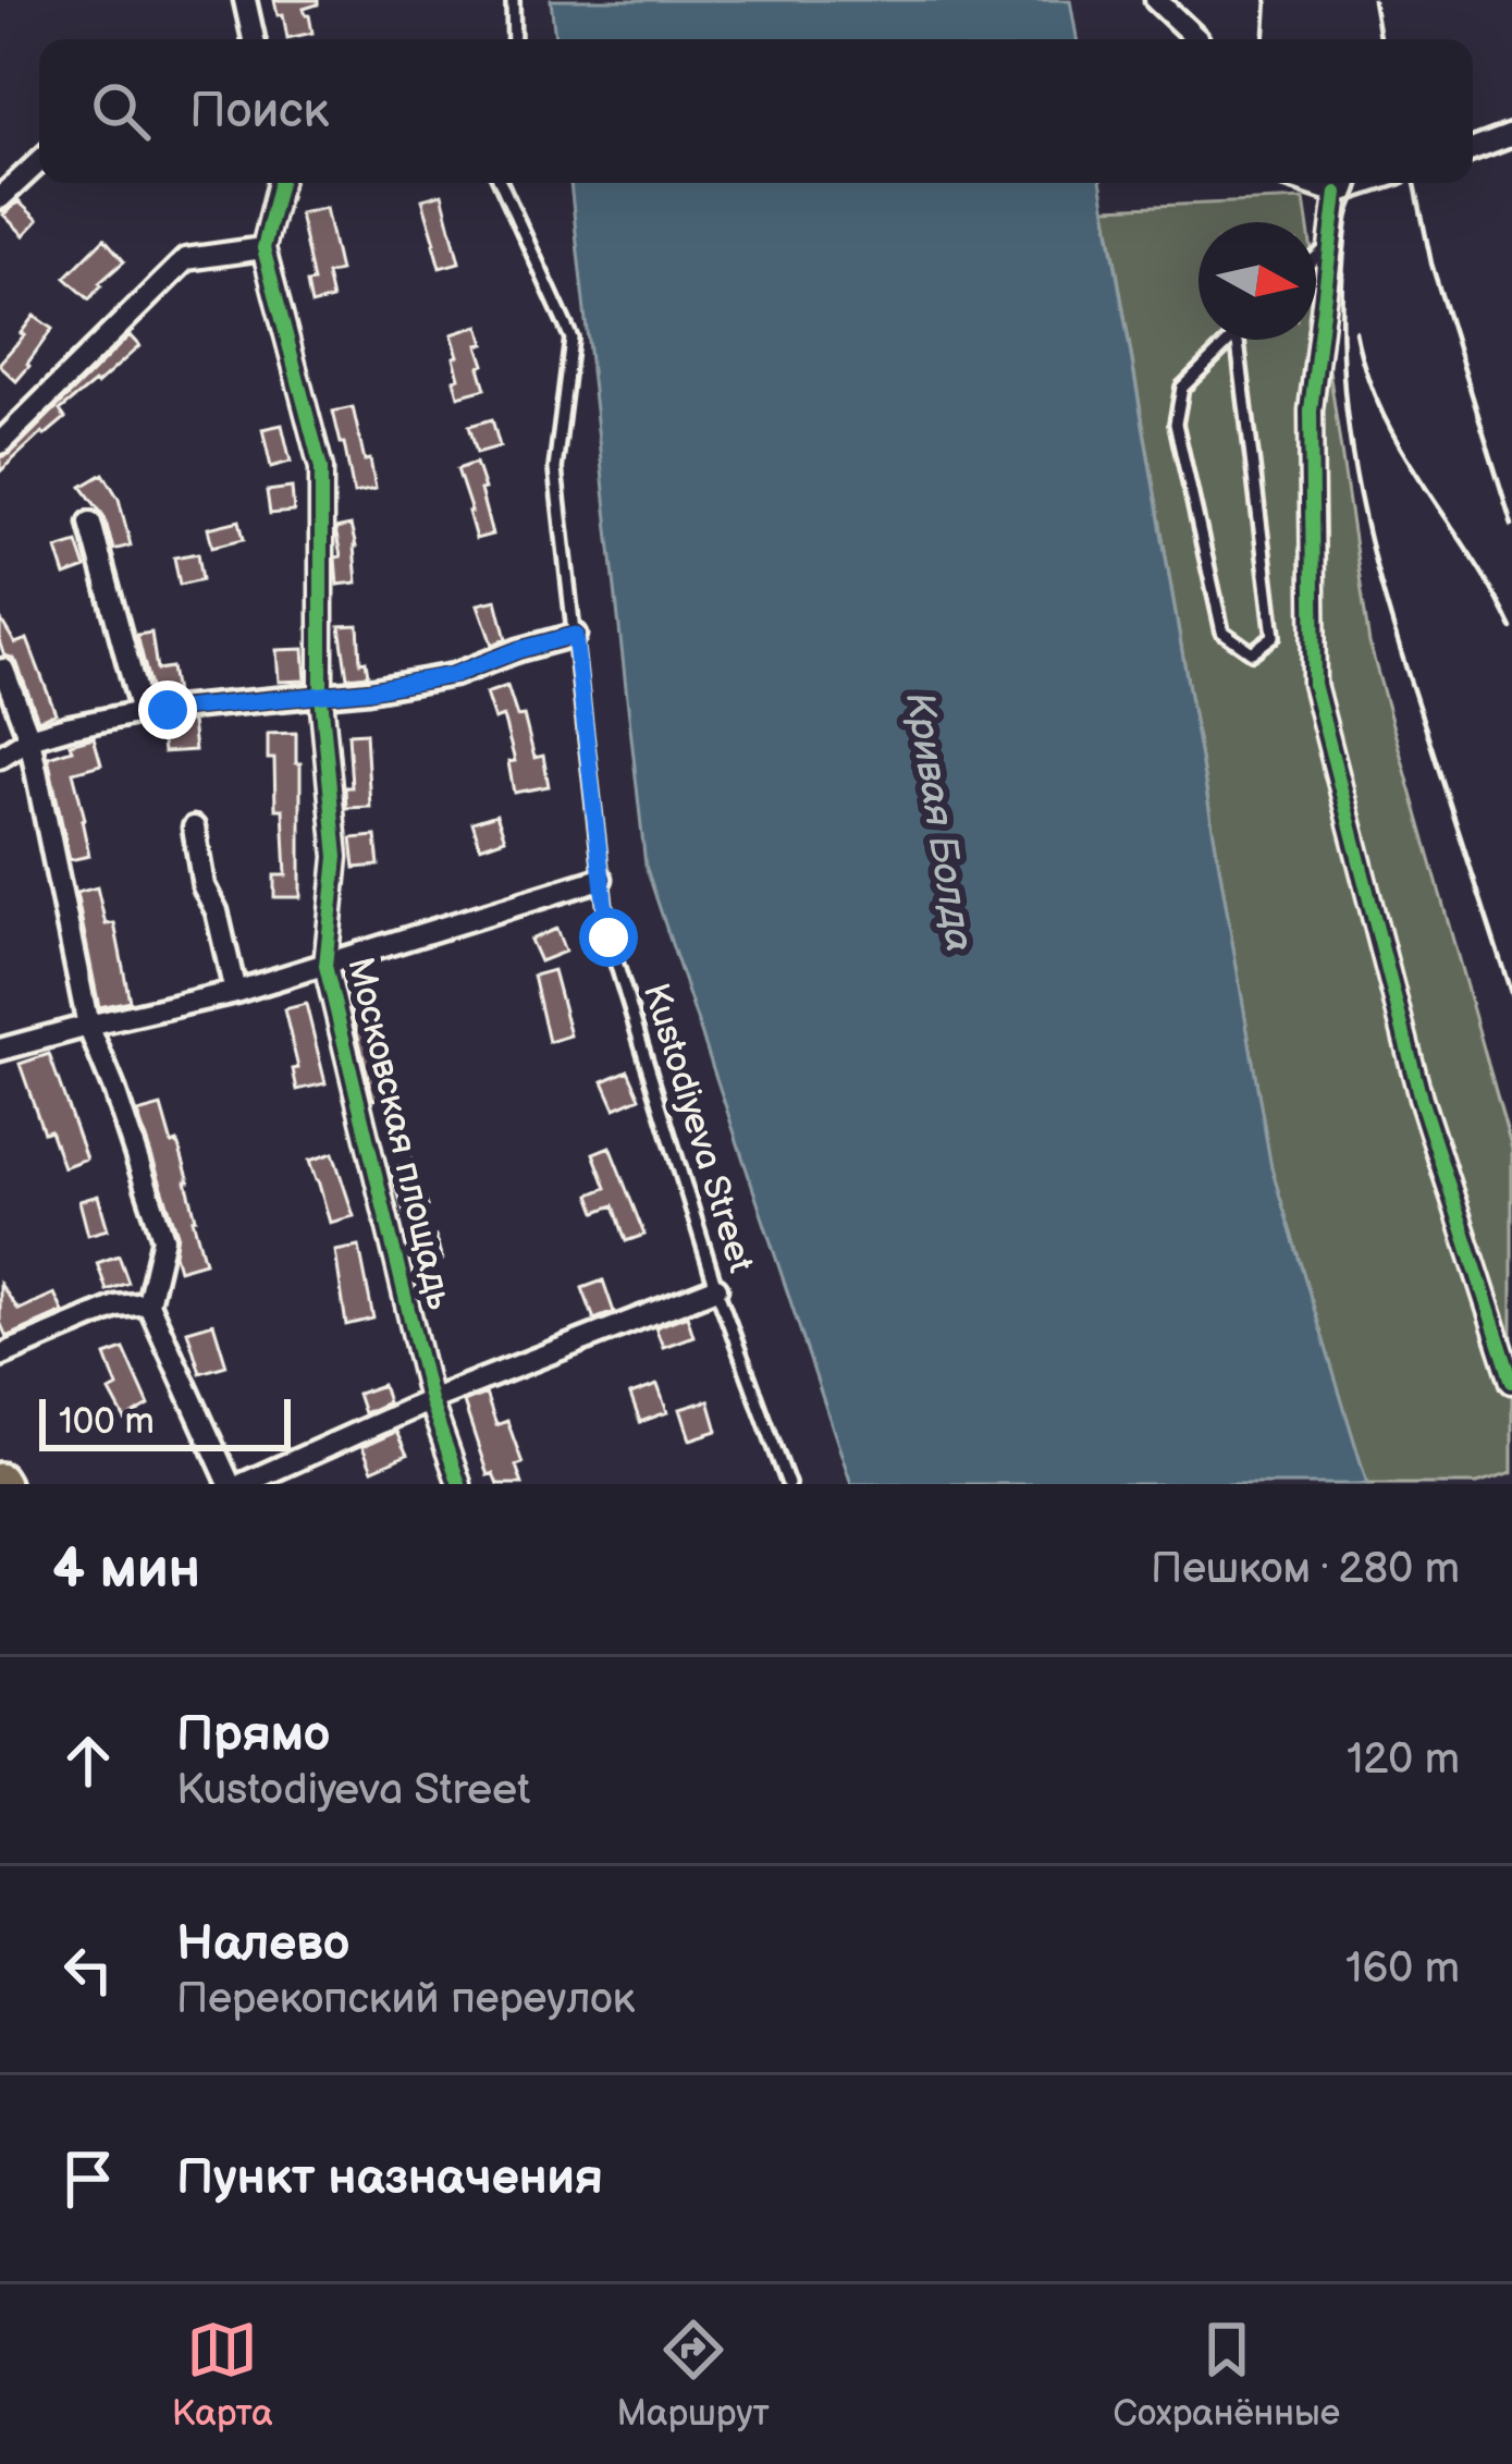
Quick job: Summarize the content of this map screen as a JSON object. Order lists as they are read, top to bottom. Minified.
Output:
{"streets":{"street":["Московская площадь"],"lane":["Kustodiyeva Street"]},"water":["Кривая Болда"],"scale_bar":"100 m","north":"right","page":{"search":"Поиск","scale":"100 m","heading":["4 мин","Пешком · 280 m"],"list":[["Прямо","Kustodiyeva Street","120 m"],["Налево","Перекопский переулок","160 m"],"Пункт назначения"],"nav":["Карта","Маршрут","Сохранённые"]}}
